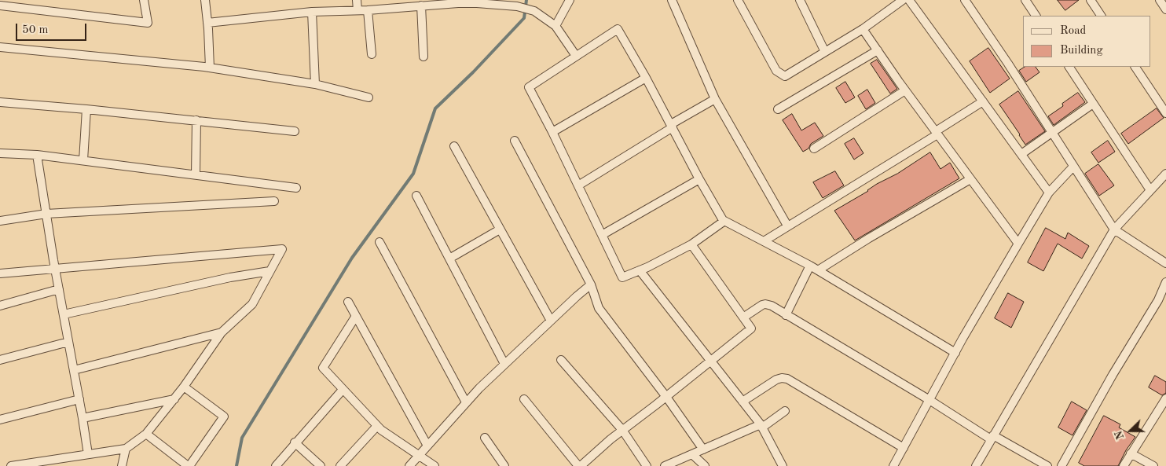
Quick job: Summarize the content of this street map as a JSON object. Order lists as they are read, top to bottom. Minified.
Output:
{"legend":["Road","Building"],"scale_bar":"50 m","north":"left"}
